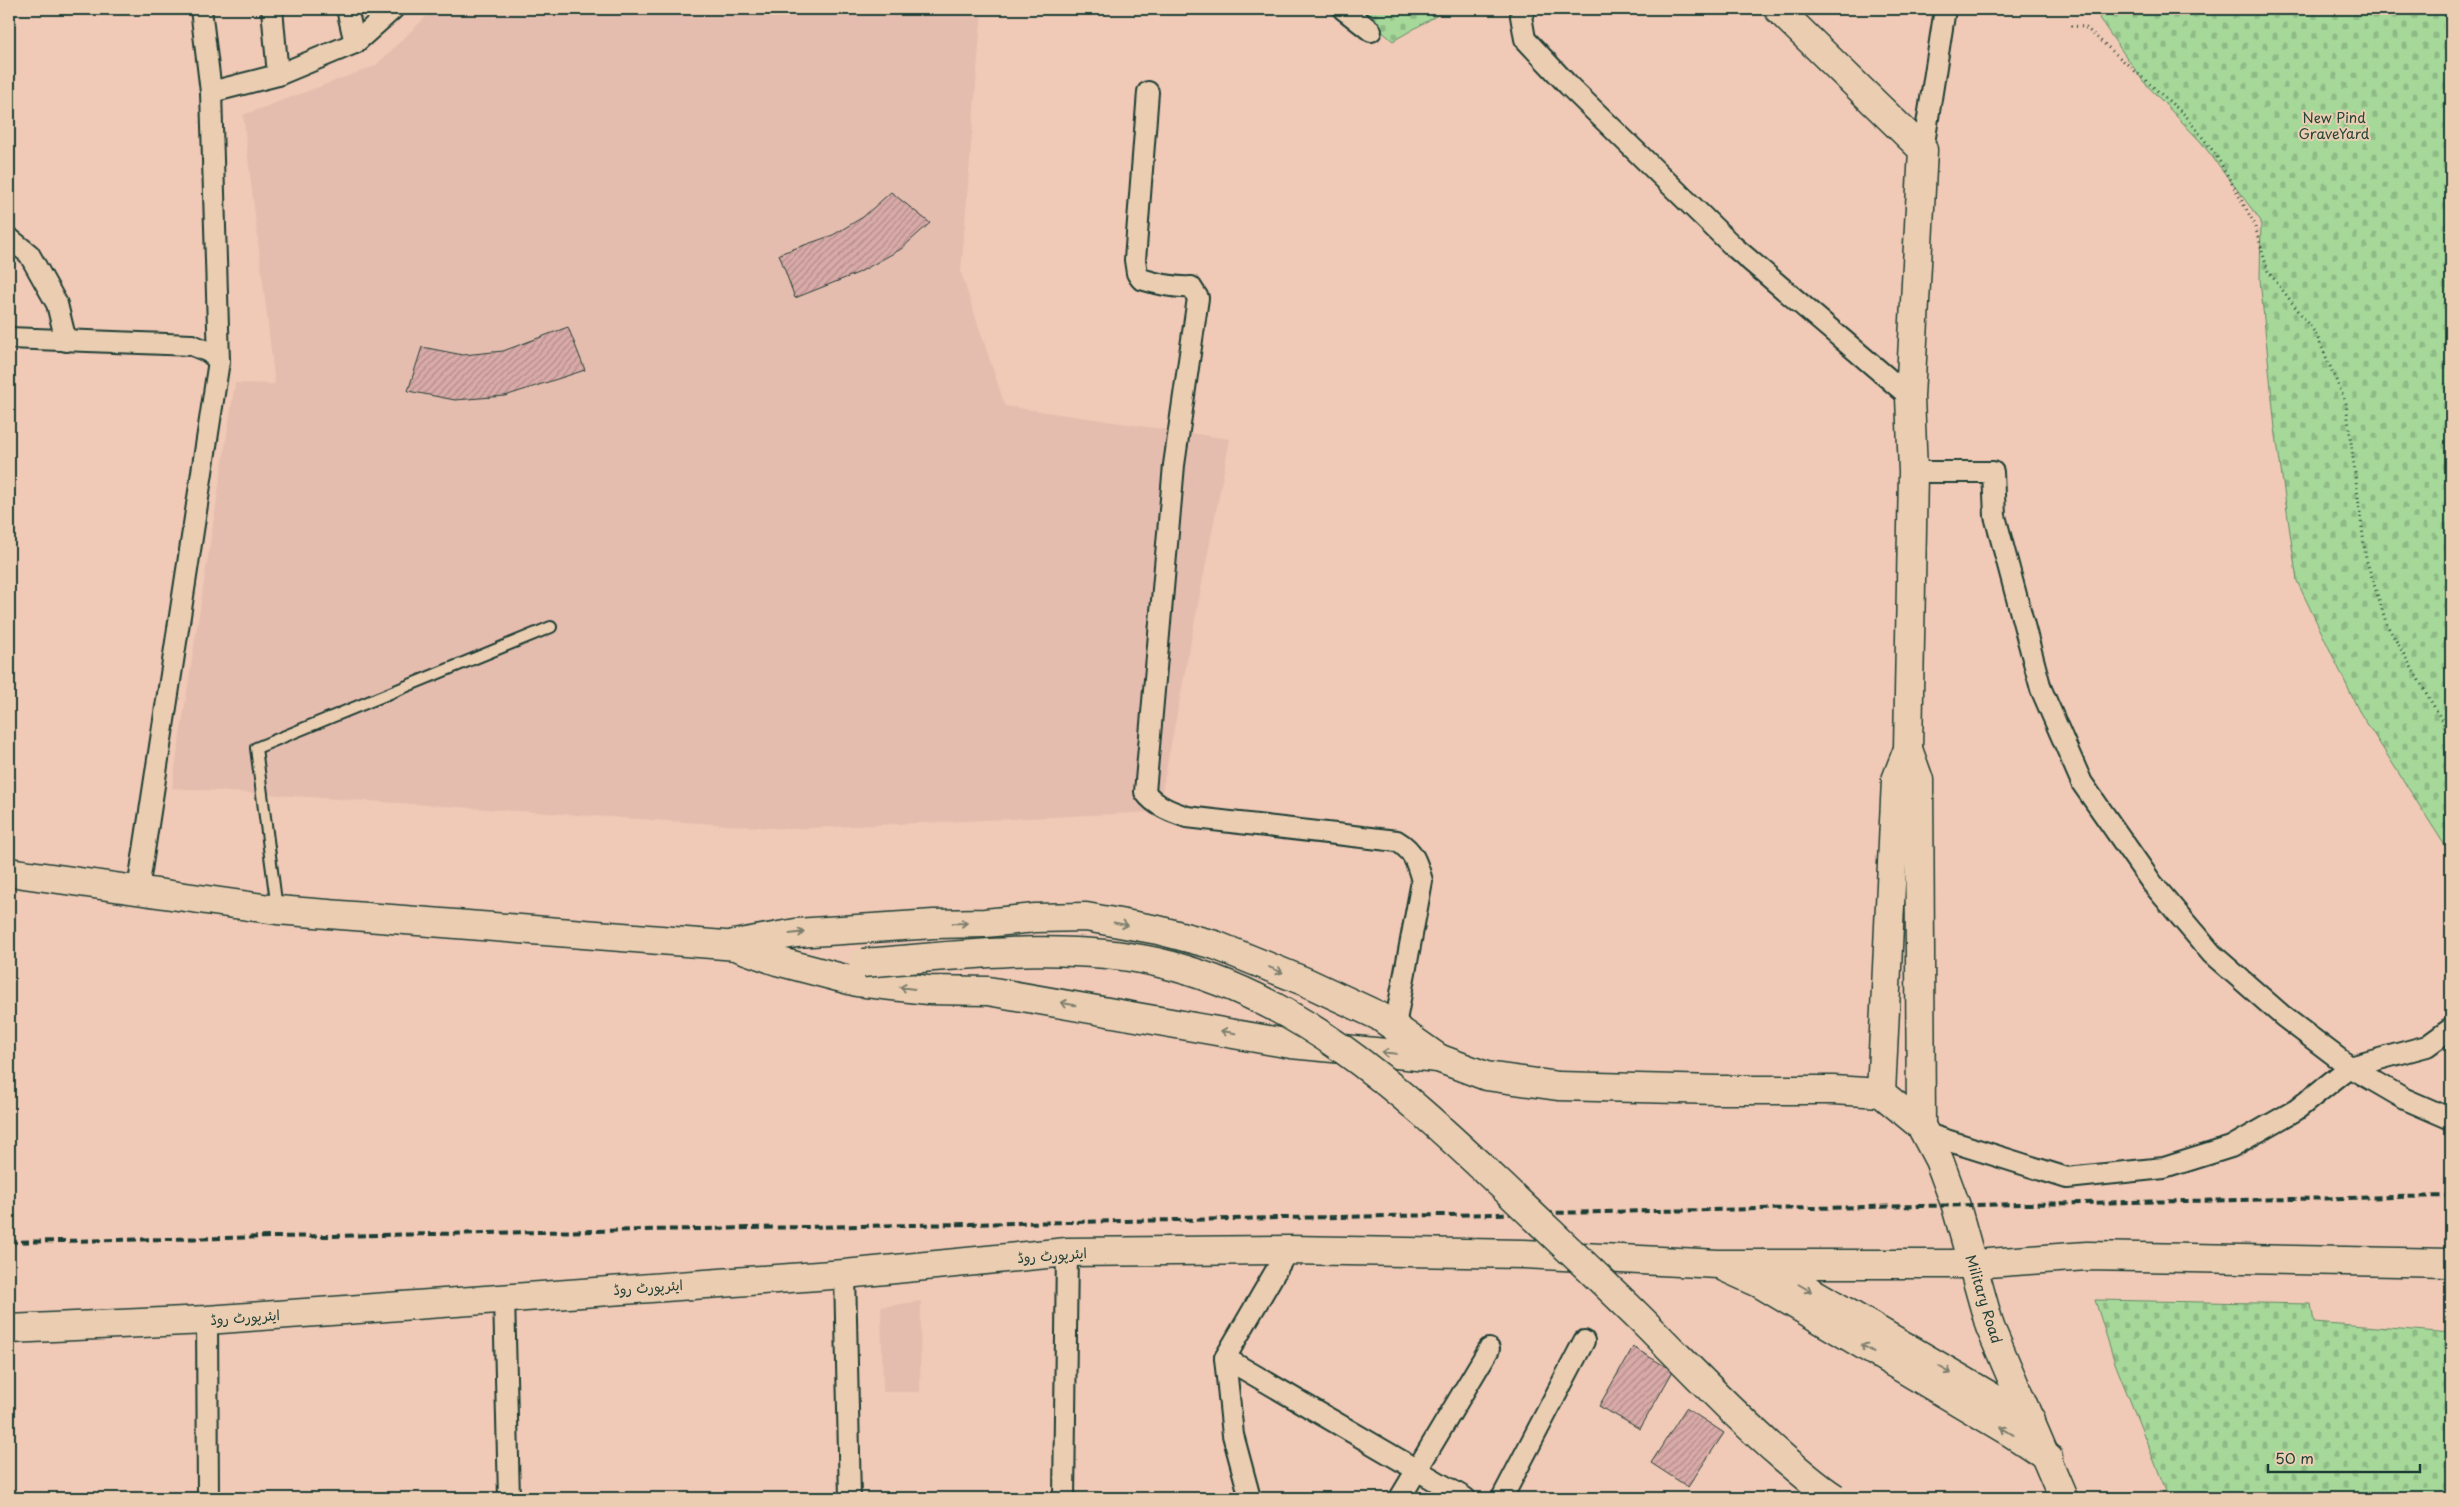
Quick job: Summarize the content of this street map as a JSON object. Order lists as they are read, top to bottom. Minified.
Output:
{"streets":{"main road":["ایئرپورٹ روڈ","Military Road"]},"crossings":[["ایئرپورٹ روڈ","Military Road"]],"parks":["New Pind GraveYard"],"scale_bar":"50 m"}
